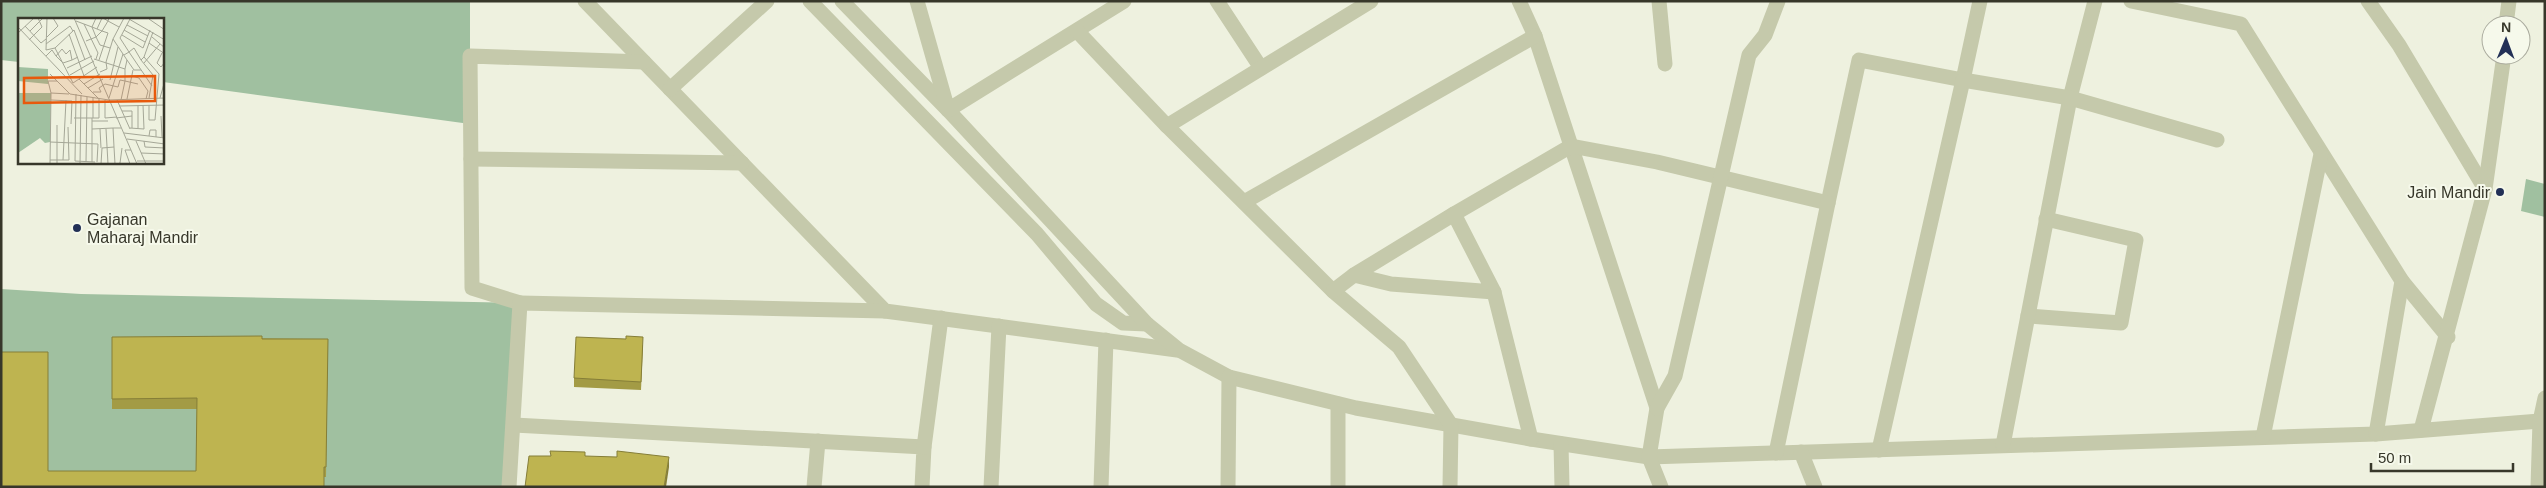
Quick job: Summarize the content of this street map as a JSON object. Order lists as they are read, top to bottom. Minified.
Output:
{"places":["Jain Mandir","Gajanan Maharaj Mandir"],"scale_bar":"50 m","north":"top"}
